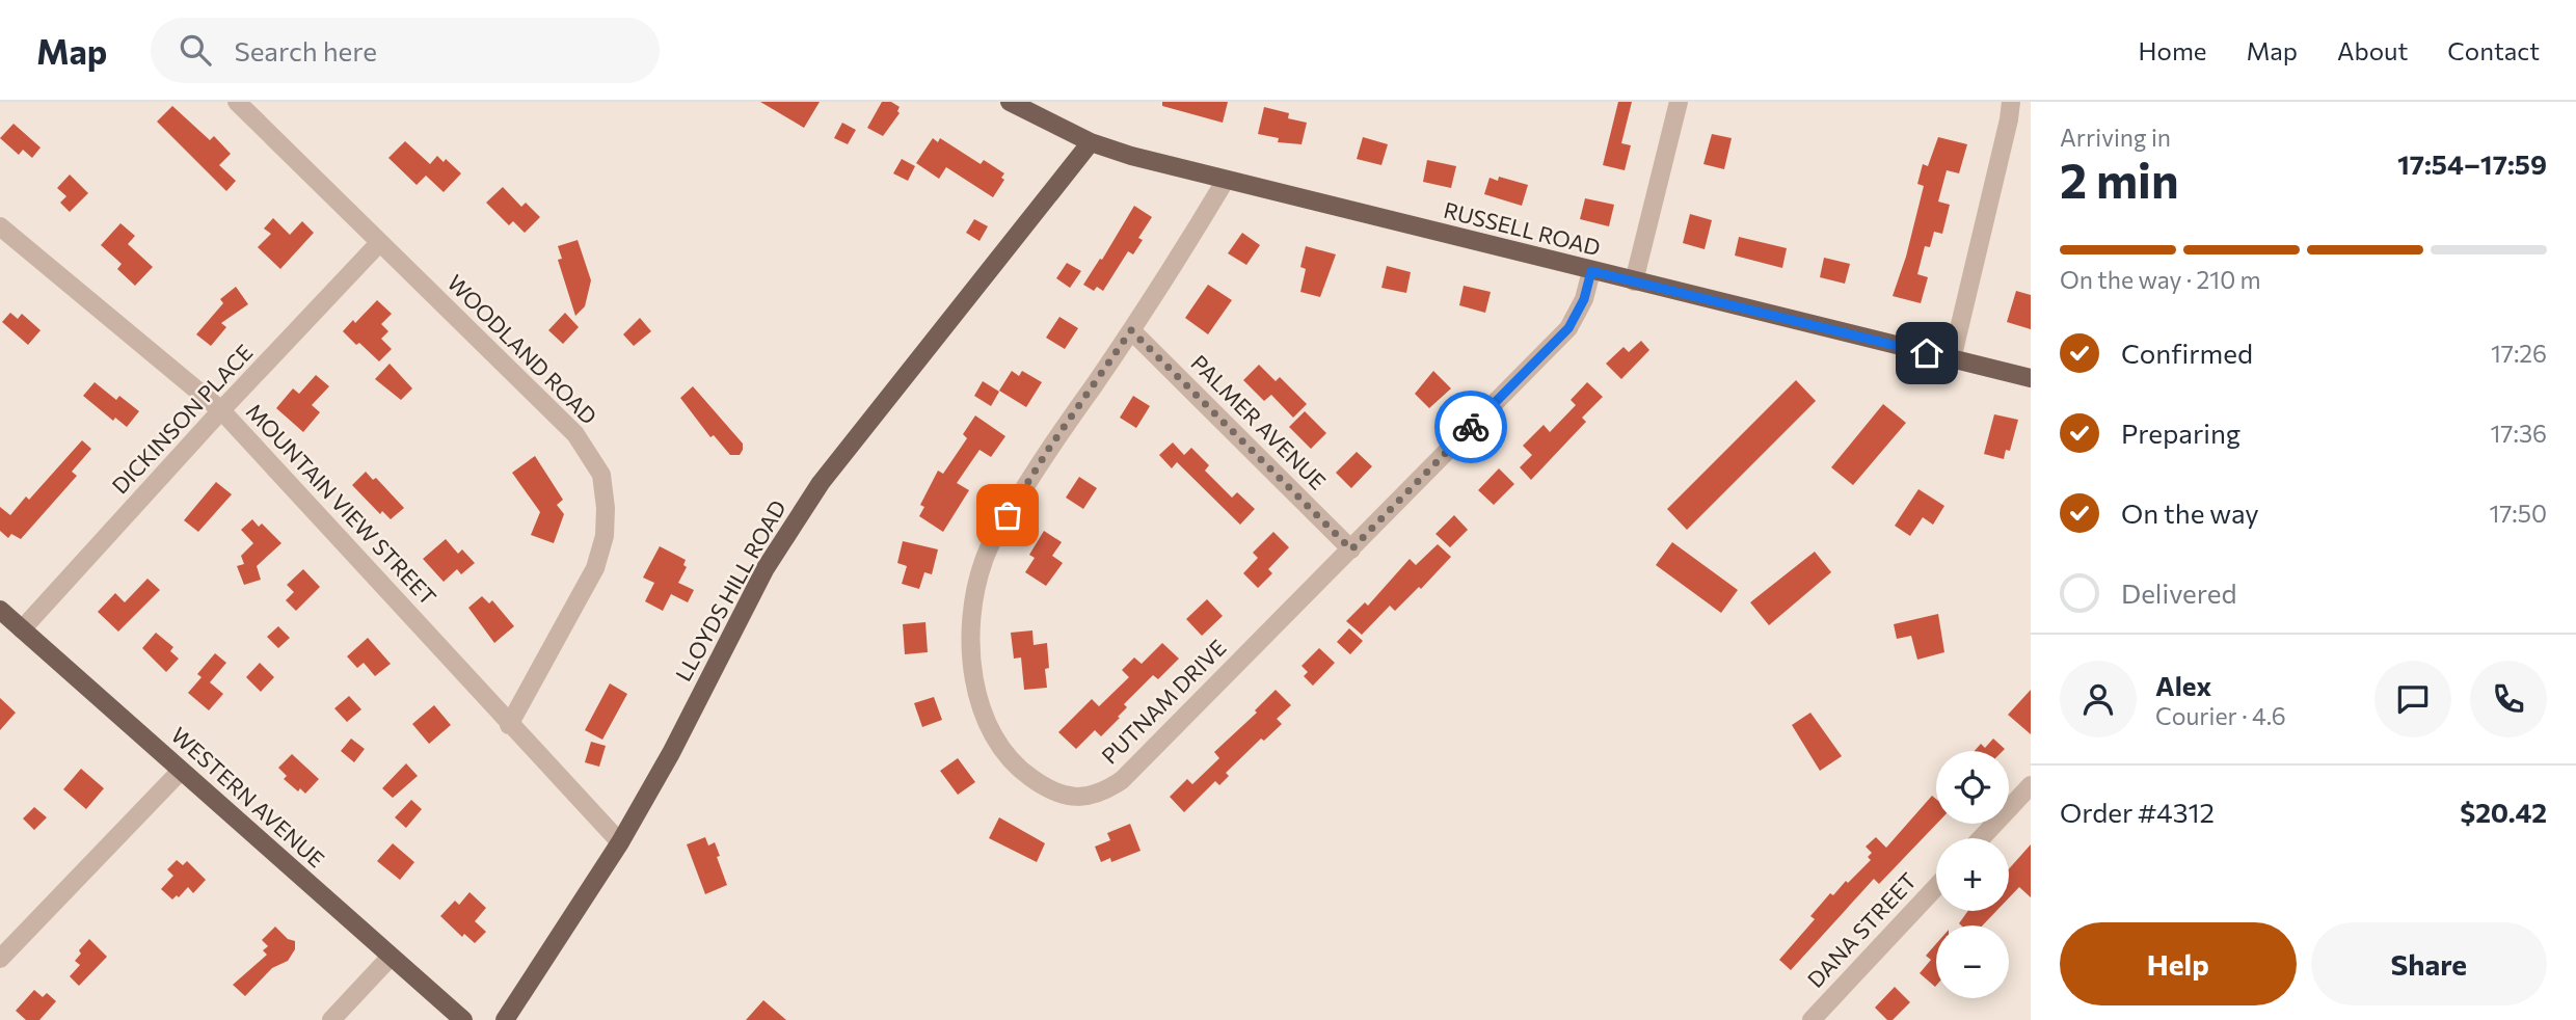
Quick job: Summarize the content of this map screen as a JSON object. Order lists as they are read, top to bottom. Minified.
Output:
{"streets":{"main road":["RUSSELL ROAD","LLOYDS HILL ROAD","WESTERN AVENUE"],"street":["WOODLAND ROAD","DICKINSON PLACE","PALMER AVENUE","MOUNTAIN VIEW STREET","PUTNAM DRIVE","DANA STREET"]},"crossings":[["RUSSELL ROAD","LLOYDS HILL ROAD"],["RUSSELL ROAD","PUTNAM DRIVE"],["WOODLAND ROAD","DICKINSON PLACE"],["WOODLAND ROAD","MOUNTAIN VIEW STREET"],["DICKINSON PLACE","MOUNTAIN VIEW STREET"],["DICKINSON PLACE","WESTERN AVENUE"],["PALMER AVENUE","PUTNAM DRIVE"],["MOUNTAIN VIEW STREET","LLOYDS HILL ROAD"]],"page":{"header":"Map","search":"Search here","nav":["Home","Map","About","Contact"],"heading":["2 min","Arriving in","17:54–17:59"],"panel":["Alex","Courier · 4.6","Order #4312","$20.42"],"bar":"On the way · 210 m","list":[["Confirmed","17:26"],["Preparing","17:36"],["On the way","17:50"],"Delivered"],"map_buttons":["+","−"],"buttons":["Help","Share"]}}
